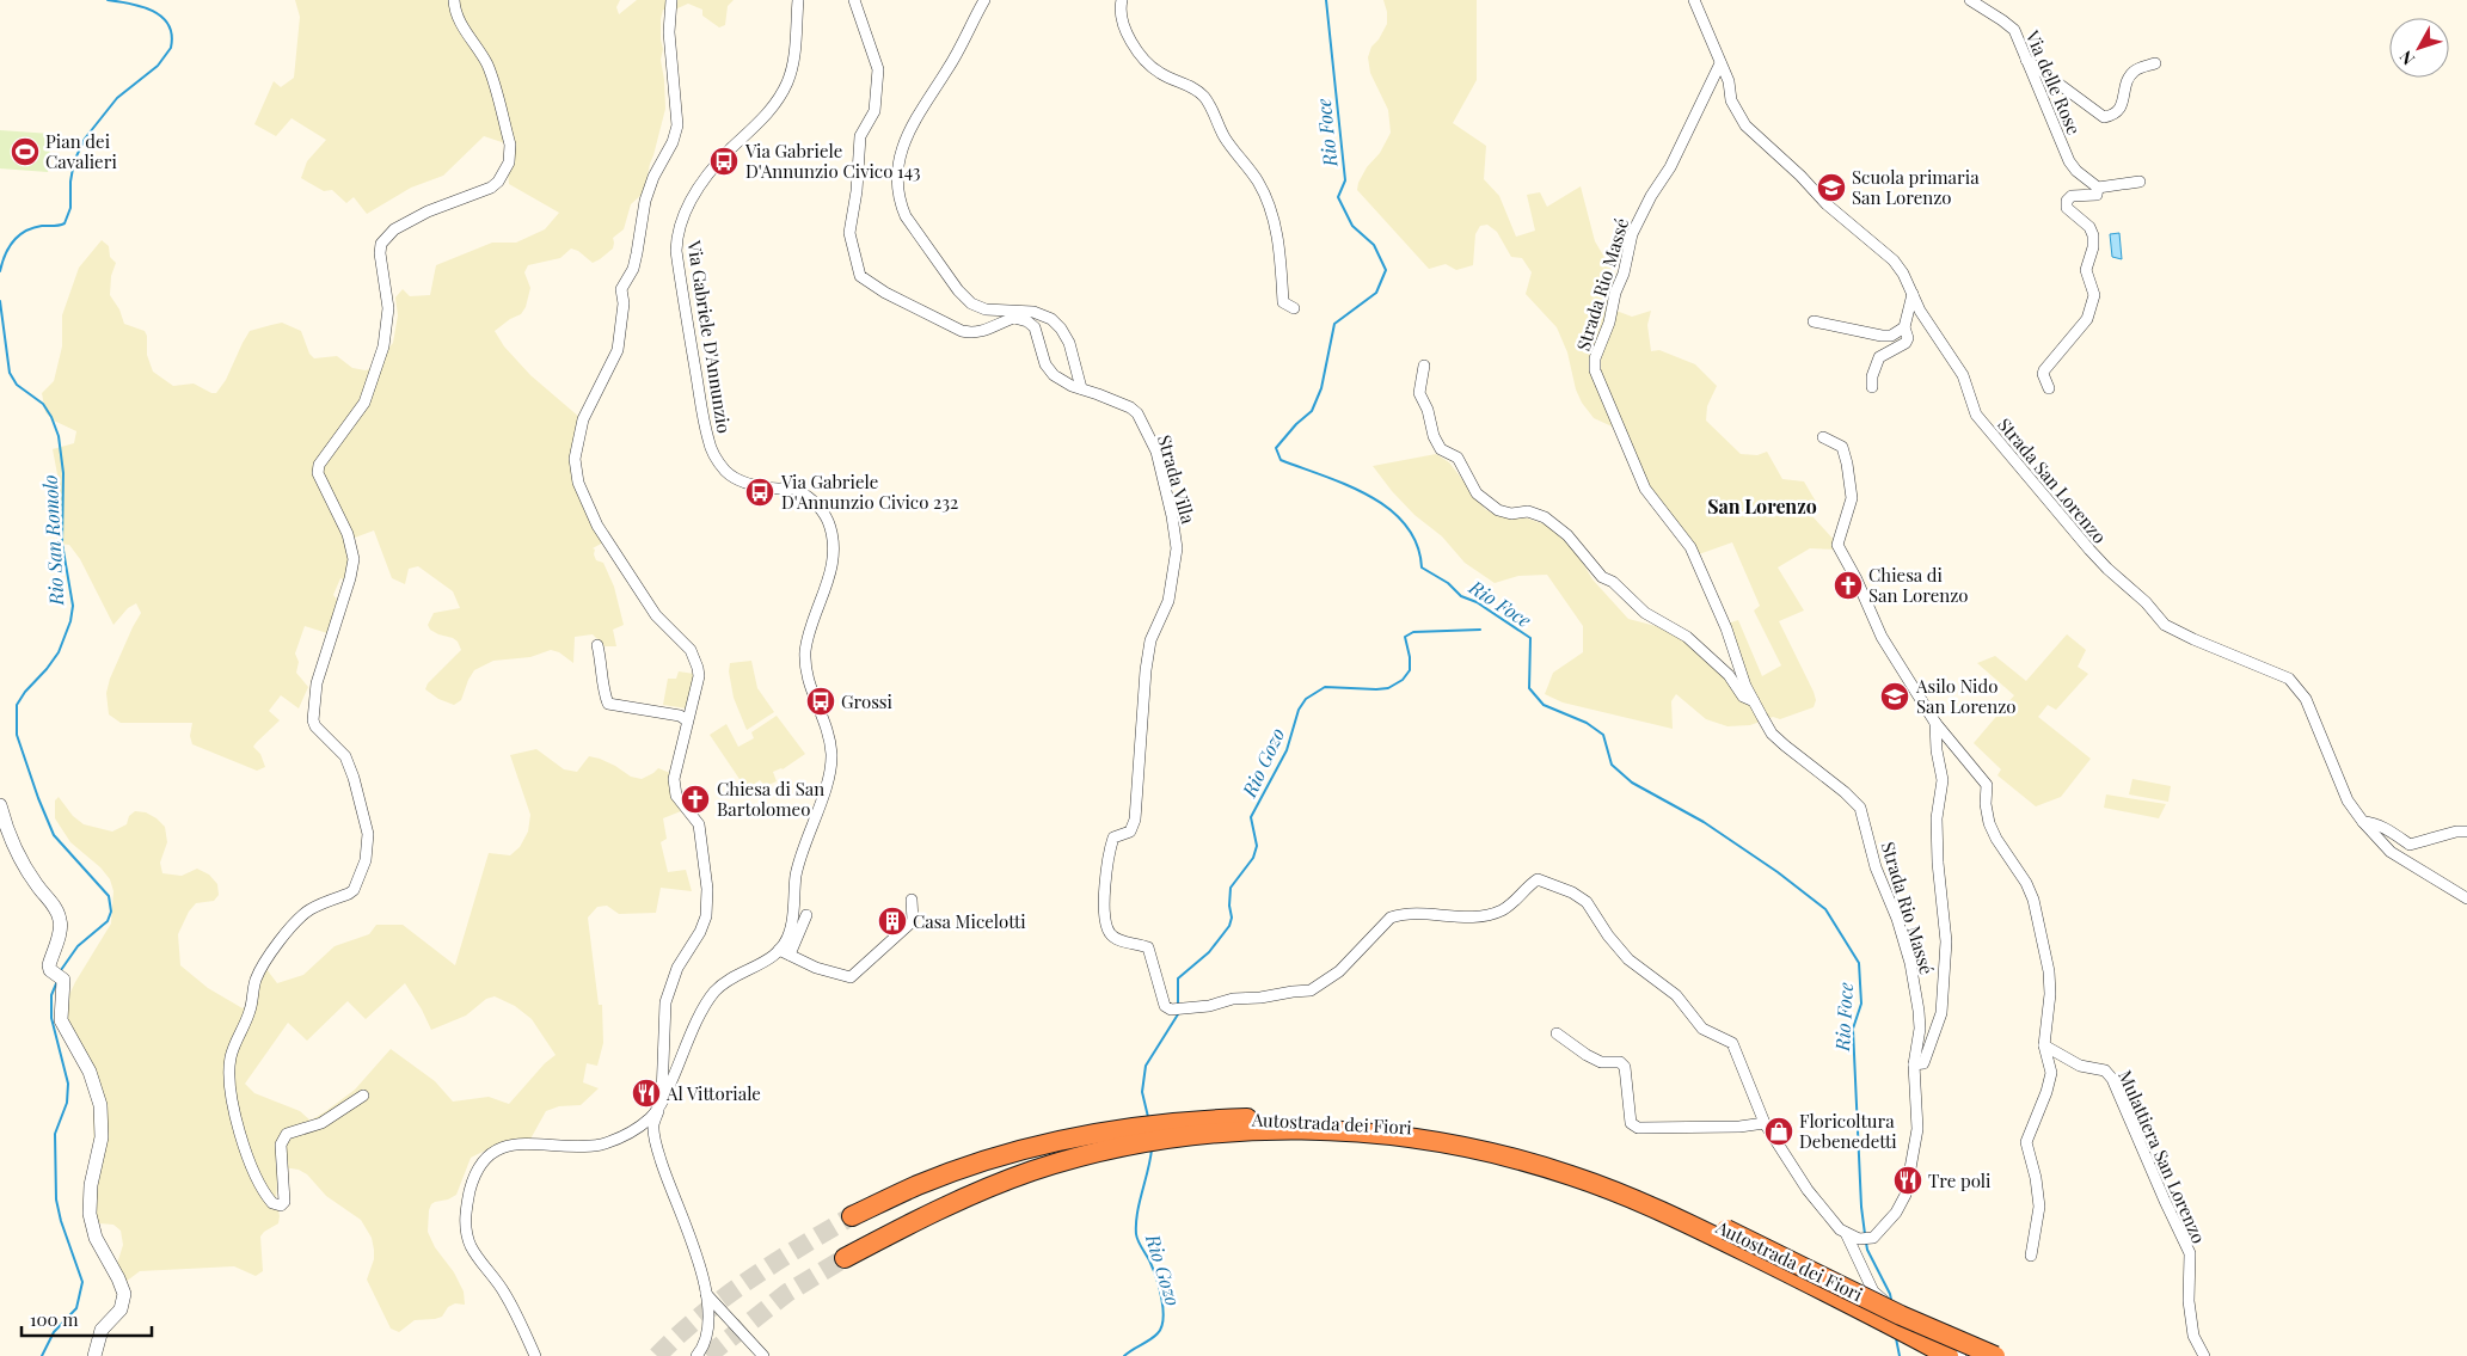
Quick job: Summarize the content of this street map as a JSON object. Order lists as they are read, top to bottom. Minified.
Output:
{"streets":{"highway":["Autostrada dei Fiori"],"street":["Via delle Rose","Strada Rio Massé","Via Gabriele D'Annunzio","Strada Villa","Strada San Lorenzo","Mulattiera San Lorenzo"]},"crossings":[["Strada Rio Massé","Strada Villa"],["Strada Rio Massé","Strada San Lorenzo"]],"districts":["San Lorenzo"],"water":["Rio Foce","Rio San Romolo","Rio Gozo"],"places":{"sports":["Pian dei Cavalieri"],"bus stop":["Via Gabriele D'Annunzio Civico 143","Via Gabriele D'Annunzio Civico 232","Grossi"],"school or university":["Scuola primaria San Lorenzo","Asilo Nido San Lorenzo"],"church":["Chiesa di San Lorenzo","Chiesa di San Bartolomeo"],"building":["Casa Micelotti"],"restaurant":["Al Vittoriale","Tre poli"],"shop":["Floricoltura Debenedetti"]},"scale_bar":"100 m","north":"bottom left"}
